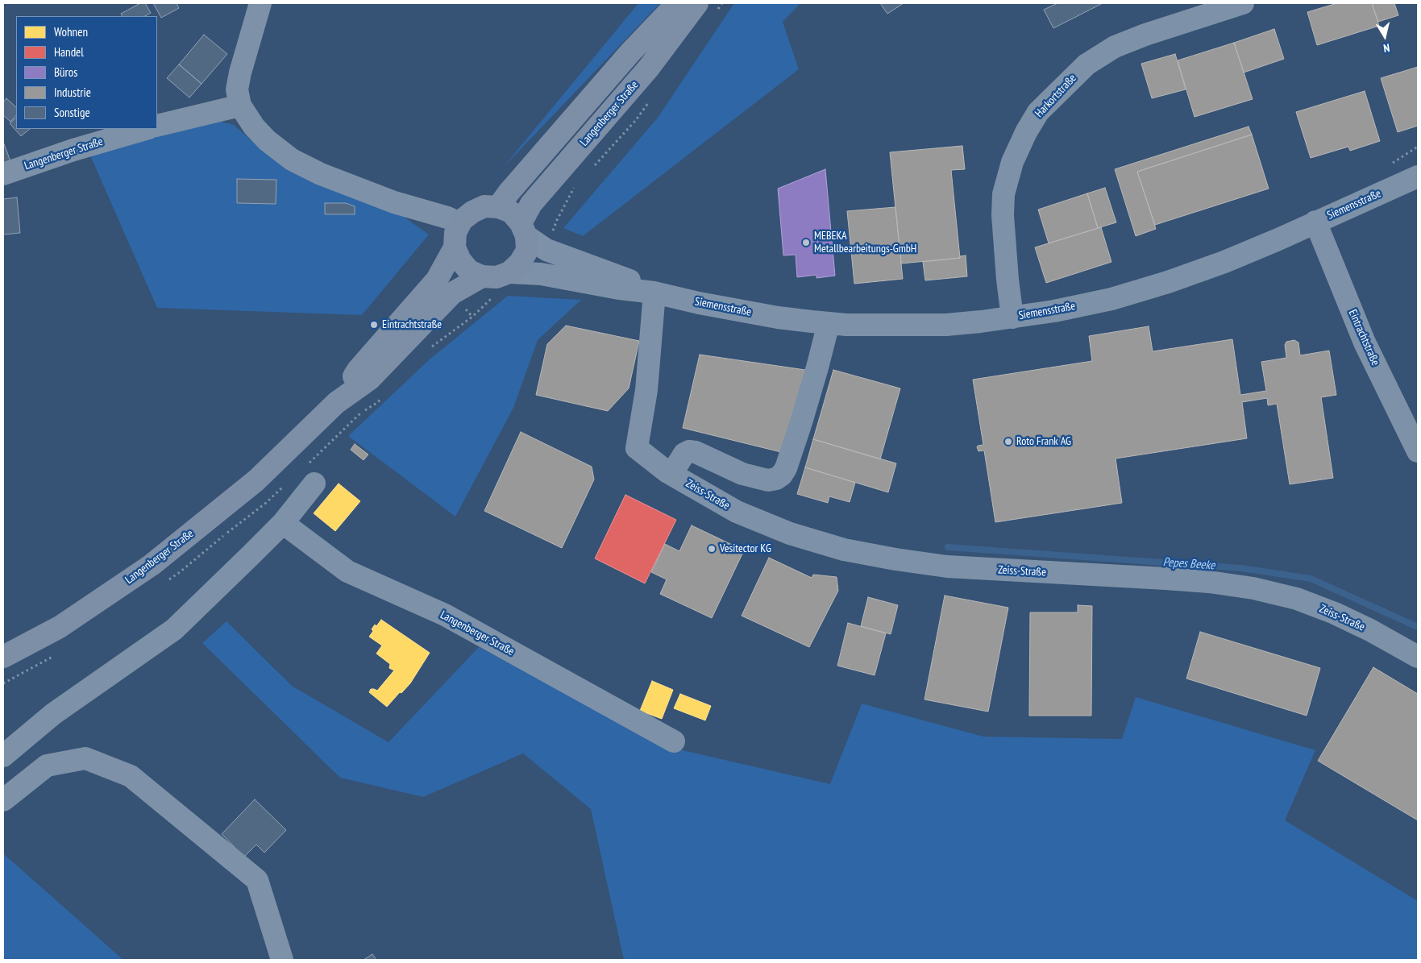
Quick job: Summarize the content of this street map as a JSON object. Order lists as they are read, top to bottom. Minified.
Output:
{"streets":{"main road":["Langenberger Straße"],"street":["Harkortstraße","Siemensstraße","Eintrachtstraße","Zeiss-Straße"]},"crossings":[["Harkortstraße","Siemensstraße"],["Langenberger Straße","Siemensstraße"],["Siemensstraße","Eintrachtstraße"],["Siemensstraße","Zeiss-Straße"]],"water":["Pepes Beeke"],"places":["MEBEKA Metallbearbeitungs-GmbH","Eintrachtstraße","Roto Frank AG","Vesitector KG"],"legend":["Wohnen","Handel","Büros","Industrie","Sonstige"],"north":"bottom"}
